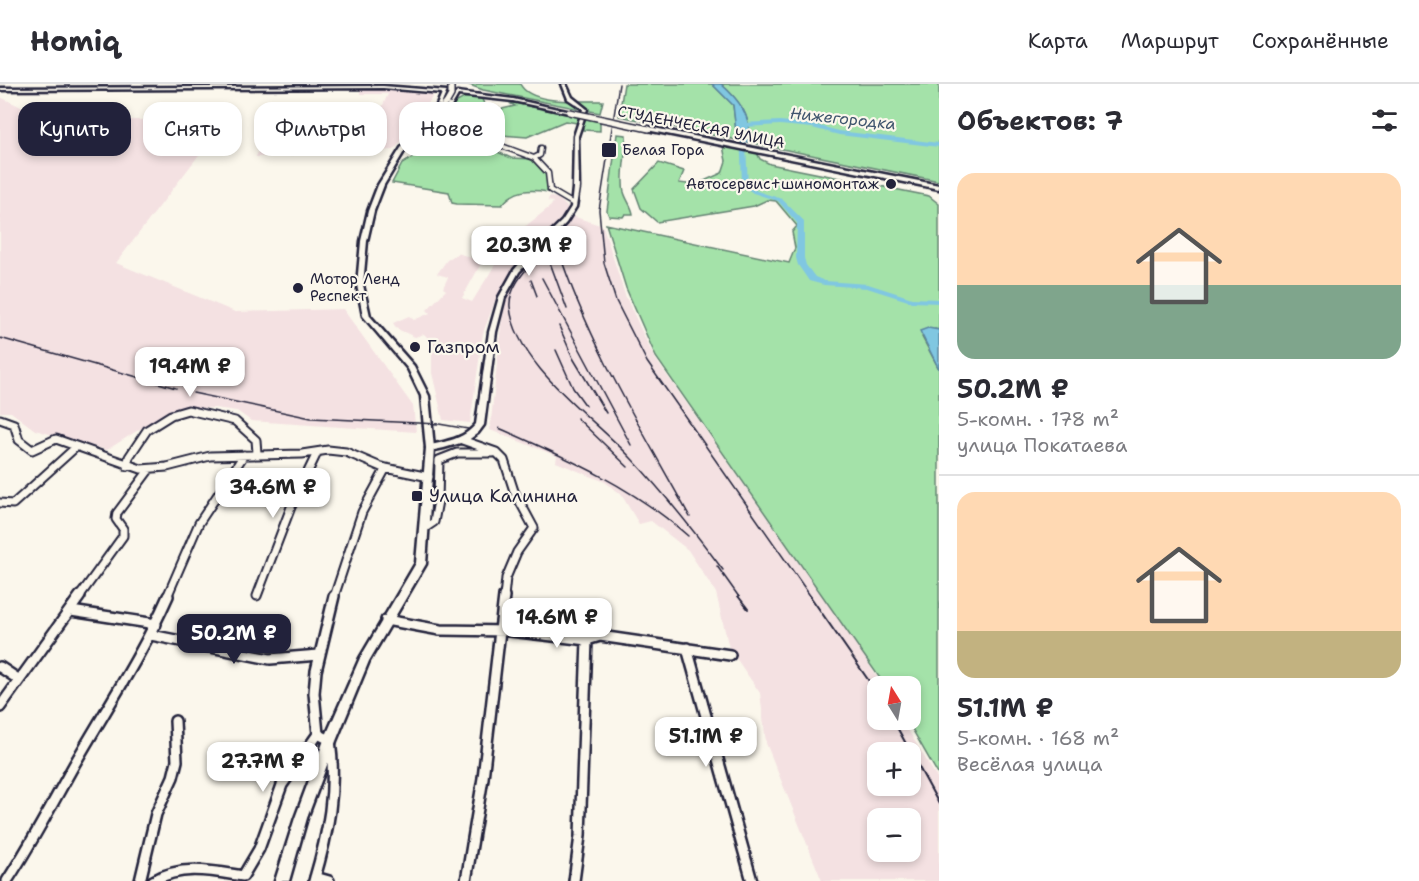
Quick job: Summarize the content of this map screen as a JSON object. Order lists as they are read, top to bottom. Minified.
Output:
{"streets":{"main road":["СТУДЕНЧЕСКАЯ УЛИЦА"]},"water":["Нижегородка"],"places":{"transit":["Белая Гора","Улица Калинина"],"other":["Автосервис+шиномонтаж","Мотор Ленд Респект","Газпром"]},"north":"top","page":{"header":"Homiq","nav":["Карта","Маршрут","Сохранённые"],"heading":"Объектов: 7","chip":["Купить","Снять","Фильтры","Новое"],"list":[{"name":"50.2M ₽","note":"5-комн. · 178 m² · улица Покатаева"},{"name":"51.1M ₽","note":"5-комн. · 168 m² · Весёлая улица"}],"price":["20.3M ₽","19.4M ₽","34.6M ₽","14.6M ₽","50.2M ₽","51.1M ₽","27.7M ₽"],"map_buttons":["+","−"]}}
